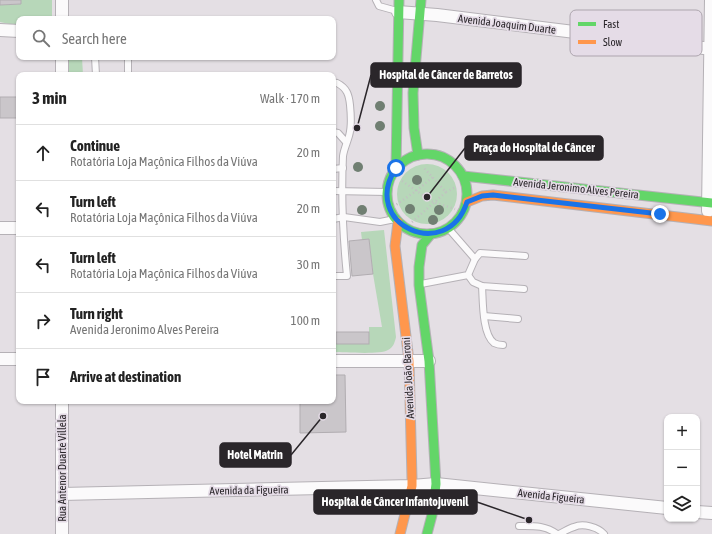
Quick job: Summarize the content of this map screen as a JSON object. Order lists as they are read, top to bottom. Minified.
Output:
{"streets":{"main road":["Avenida Jeronimo Alves Pereira","Avenida João Baroni"],"street":["Avenida Joaquim Duarte","Rua Antenor Duarte Villela","Avenida da Figueira","Avenida Figueira"]},"crossings":[["Avenida João Baroni","Avenida da Figueira"],["Avenida João Baroni","Avenida Figueira"],["Rua Antenor Duarte Villela","Avenida da Figueira"],["Avenida da Figueira","Avenida Figueira"]],"places":["Hospital de Câncer de Barretos","Praça do Hospital de Câncer","Hotel Matrin","Hospital de Câncer Infantojuvenil"],"legend":["Fast","Slow"],"page":{"search":"Search here","heading":["3 min","Walk · 170 m"],"list":[["Continue","Rotatória Loja Maçônica Filhos da Viúva","20 m"],["Turn left","Rotatória Loja Maçônica Filhos da Viúva","20 m"],["Turn left","Rotatória Loja Maçônica Filhos da Viúva","30 m"],["Turn right","Avenida Jeronimo Alves Pereira","100 m"],"Arrive at destination"],"map_buttons":["+","−"]}}
